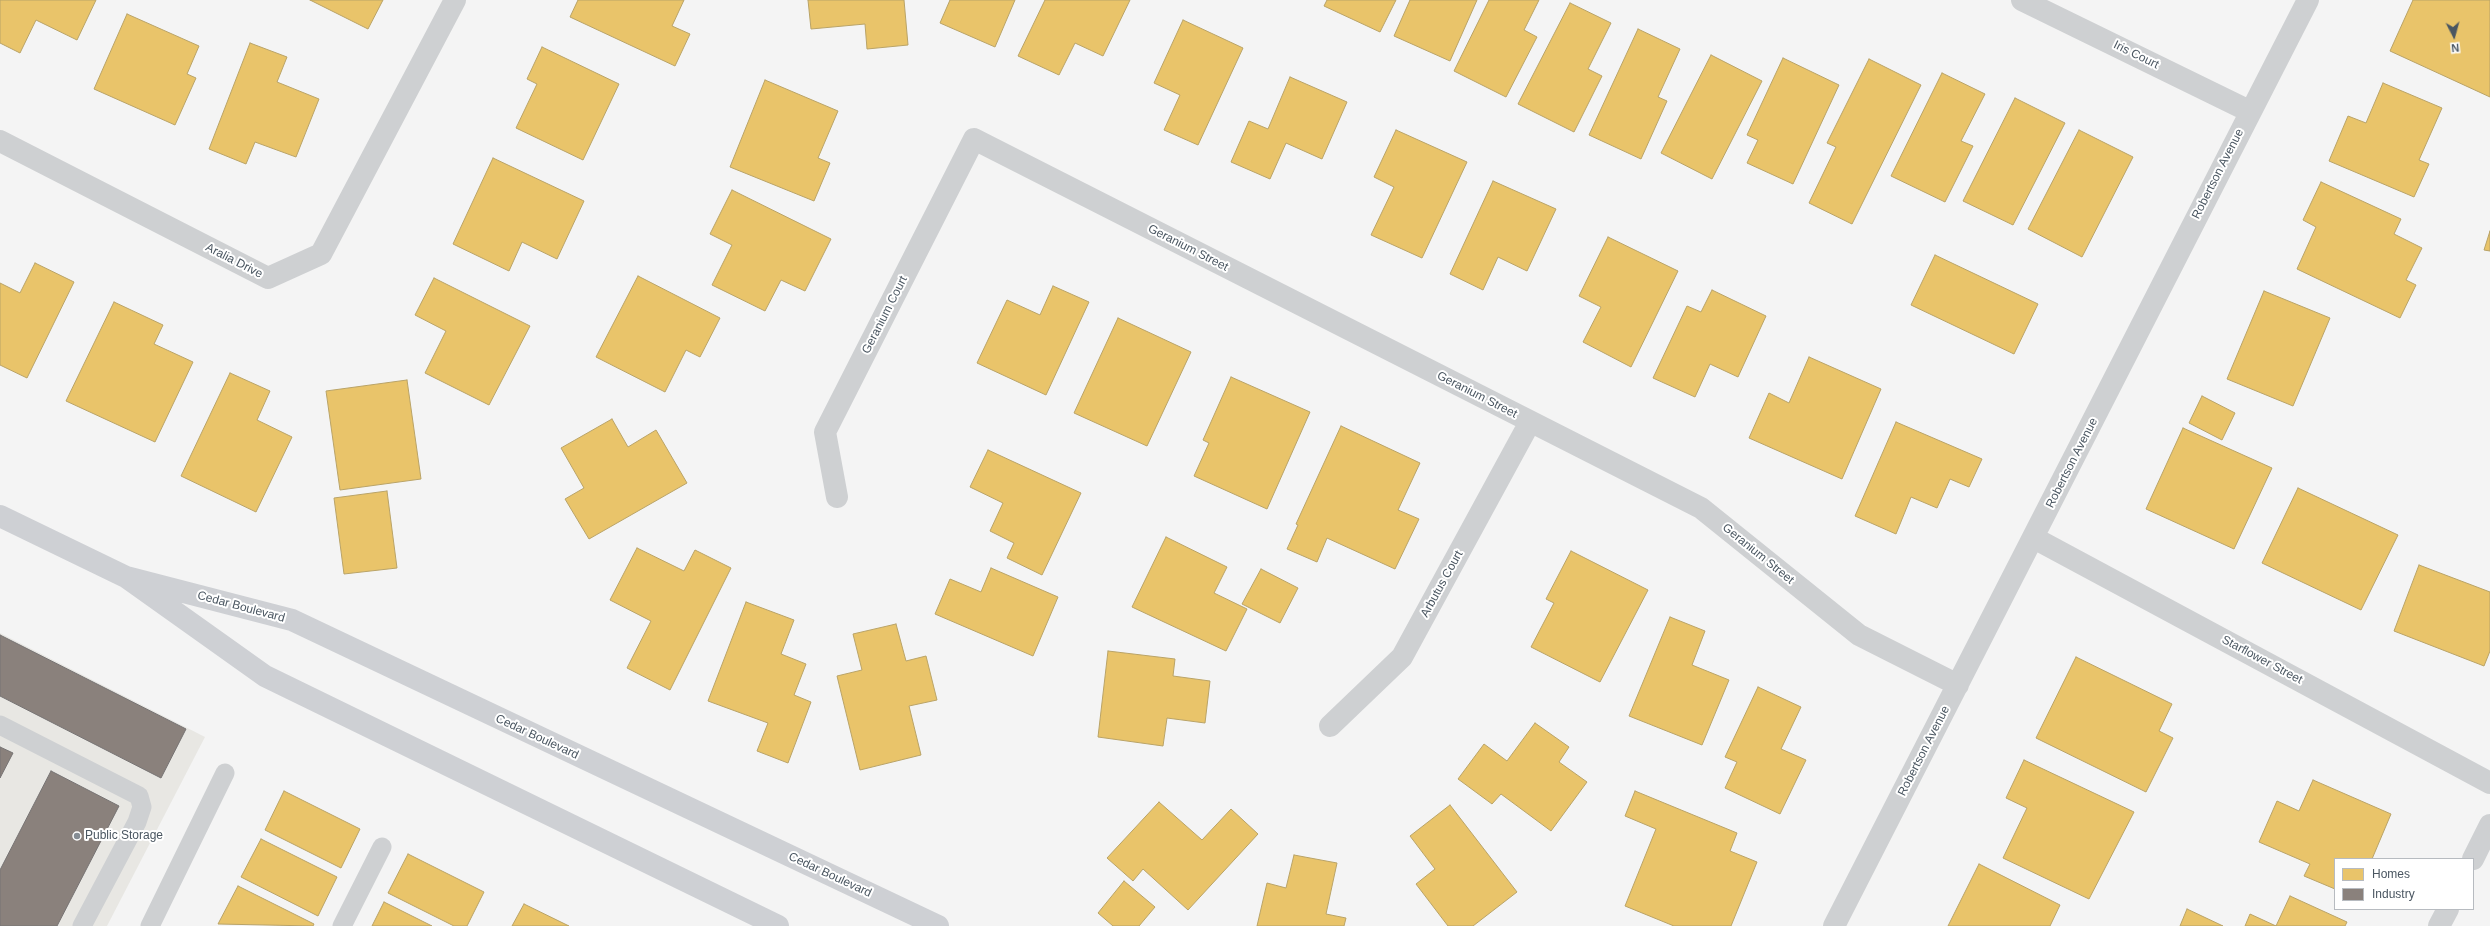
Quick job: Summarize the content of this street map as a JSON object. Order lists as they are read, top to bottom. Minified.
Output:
{"streets":{"main road":["Cedar Boulevard"],"street":["Iris Court","Robertson Avenue","Geranium Street","Aralia Drive","Geranium Court","Arbutus Court","Starflower Street"]},"crossings":[["Iris Court","Robertson Avenue"],["Robertson Avenue","Geranium Street"],["Robertson Avenue","Starflower Street"],["Geranium Street","Geranium Court"],["Geranium Street","Arbutus Court"]],"places":["Public Storage"],"legend":["Homes","Industry"],"north":"bottom"}
